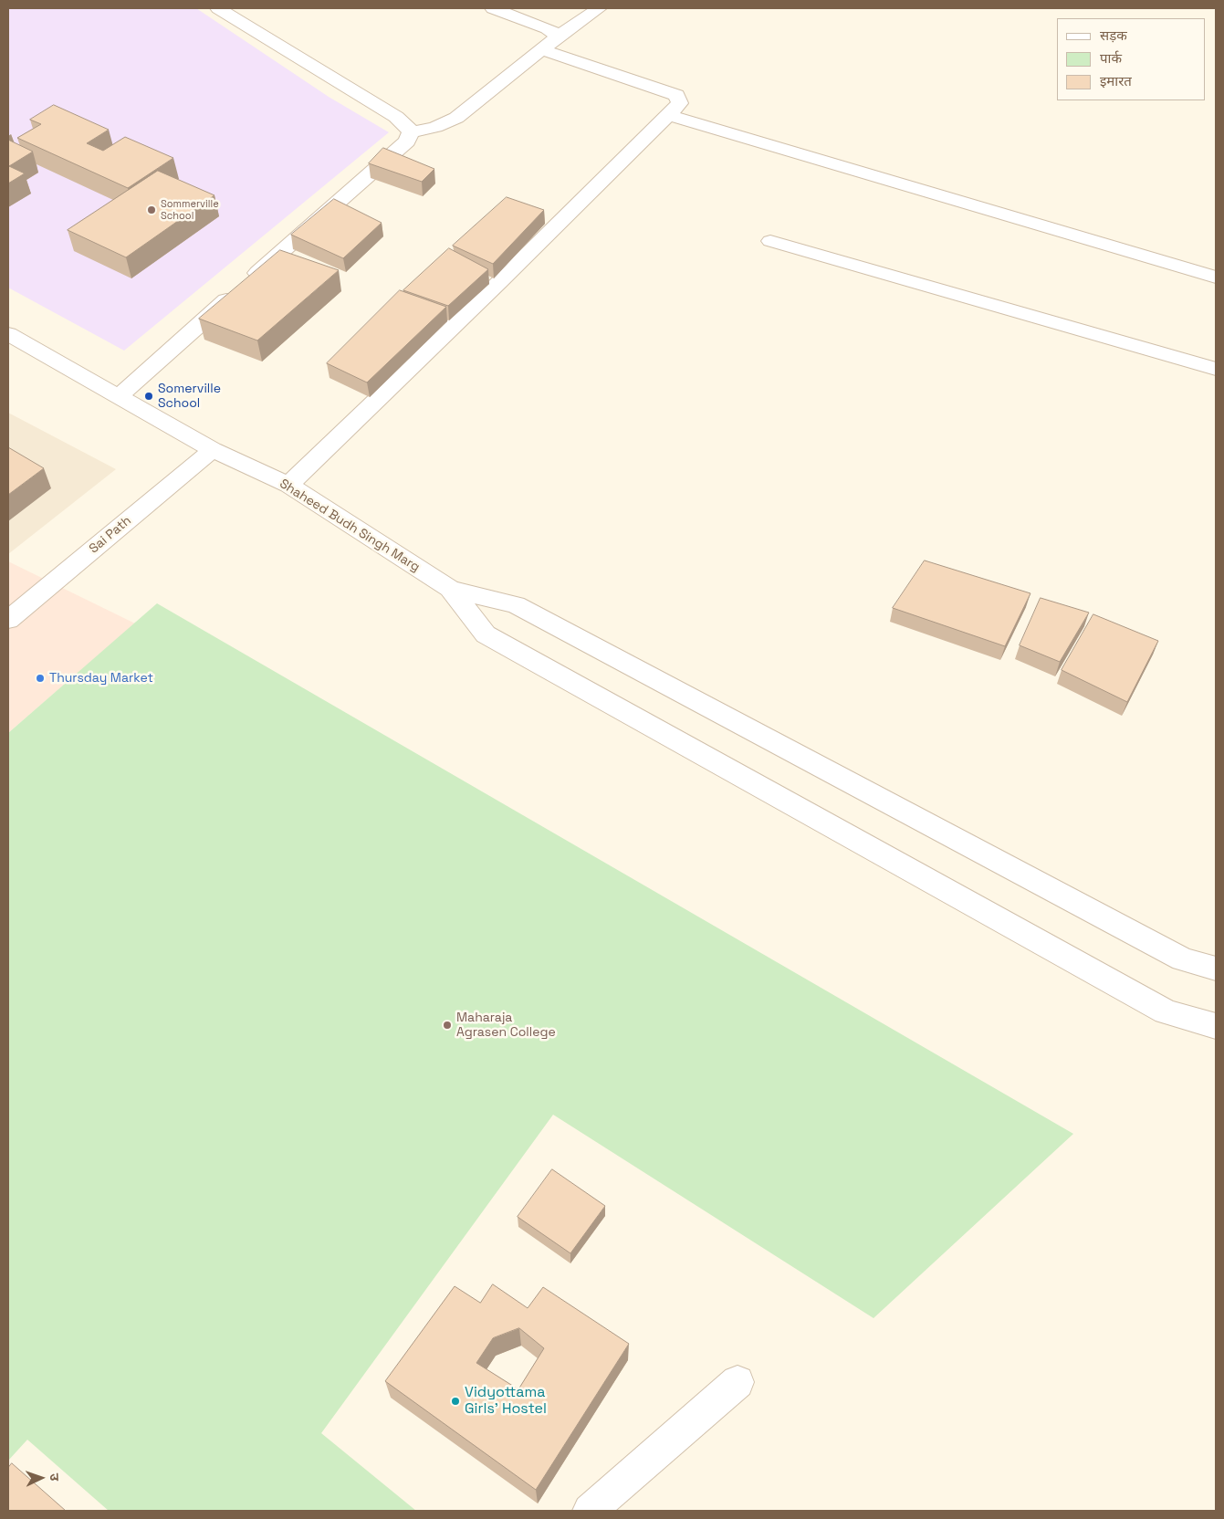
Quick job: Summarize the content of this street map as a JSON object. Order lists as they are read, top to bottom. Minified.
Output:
{"streets":{"street":["Shaheed Budh Singh Marg","Sai Path"]},"crossings":[["Shaheed Budh Singh Marg","Sai Path"]],"places":["Sommerville School","Somerville School","Thursday Market","Maharaja Agrasen College","Vidyottama Girls’ Hostel"],"legend":["सड़क","पार्क","इमारत"],"north":"right"}
